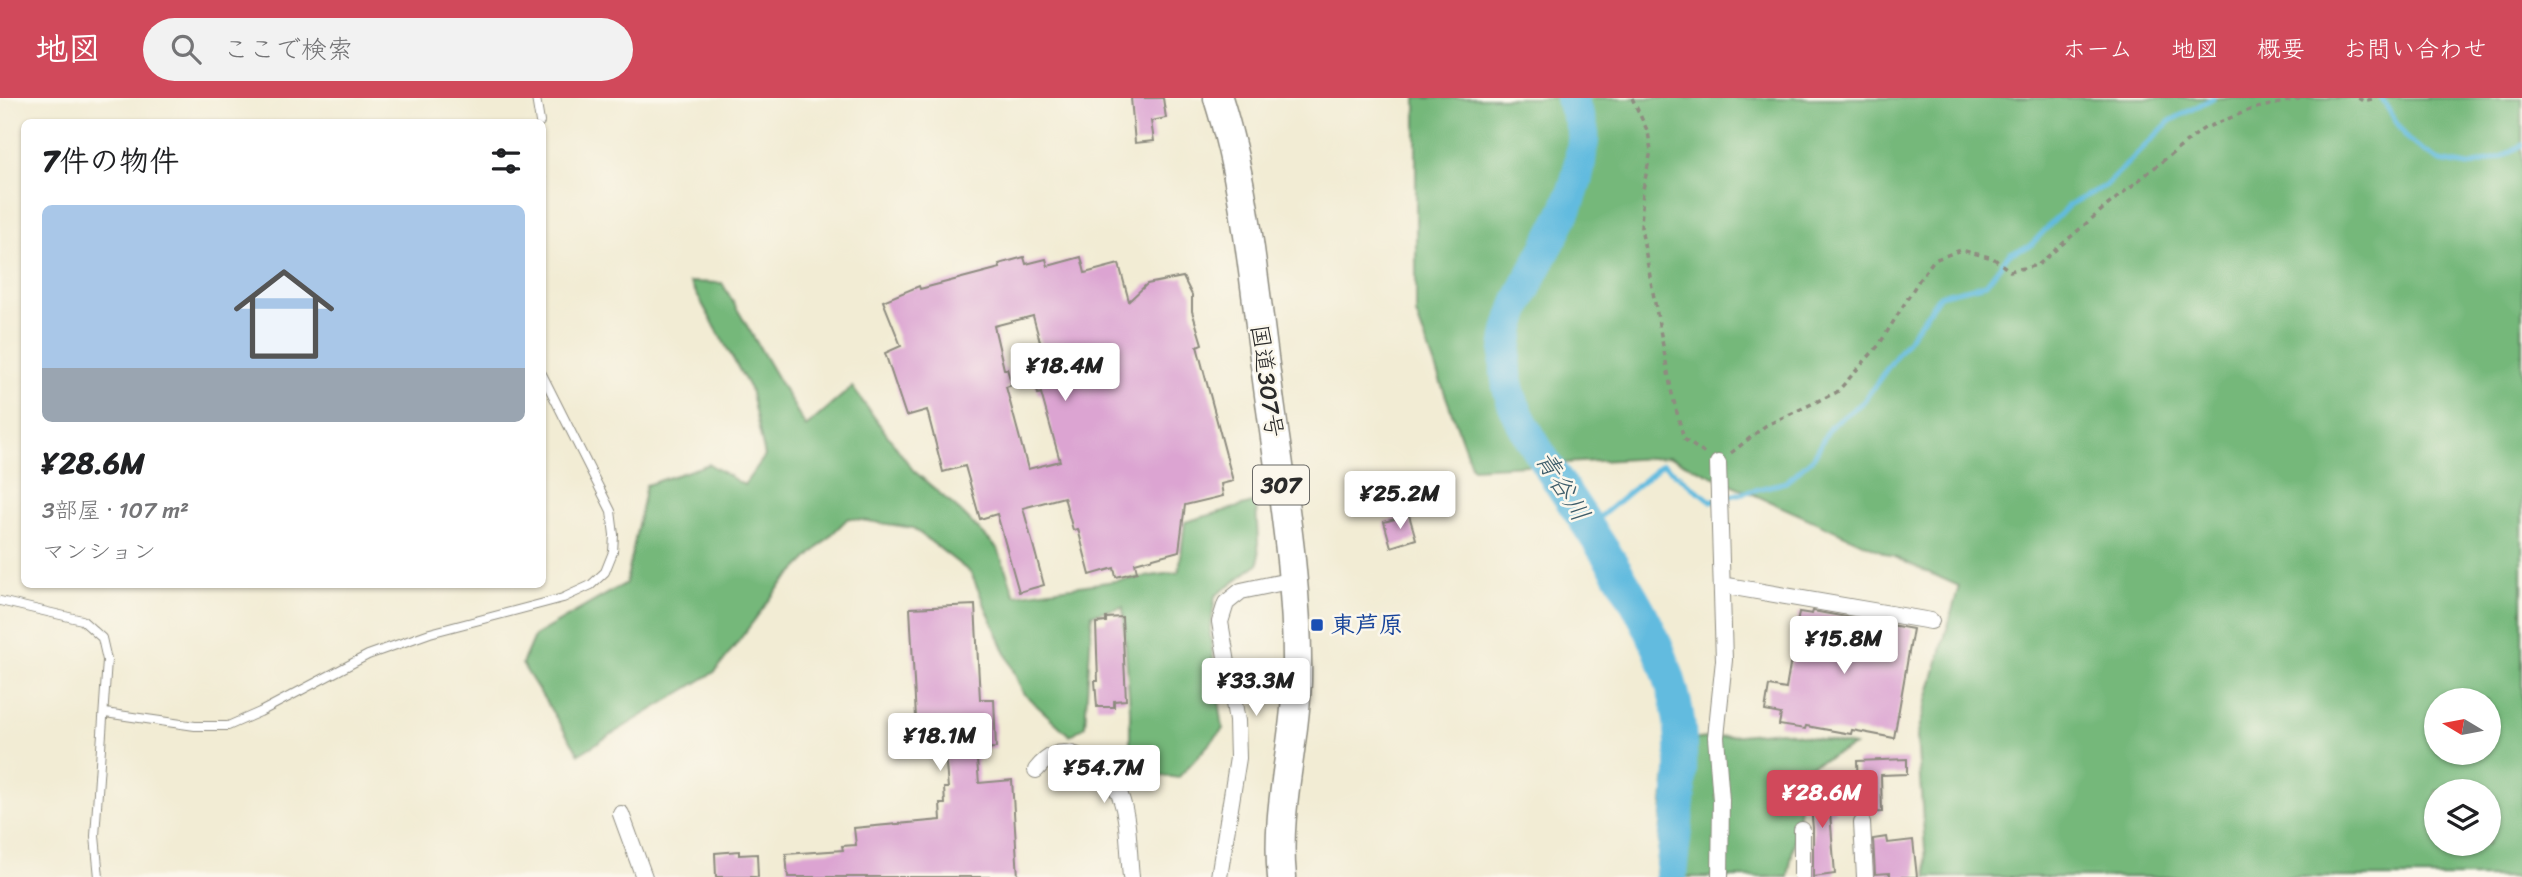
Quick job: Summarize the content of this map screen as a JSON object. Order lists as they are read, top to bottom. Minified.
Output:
{"streets":{"highway":["国道307号","307"]},"water":["青谷川"],"places":{"transit":["東芦原"]},"north":"left","page":{"header":"地図","search":"ここで検索","nav":["ホーム","地図","概要","お問い合わせ"],"heading":"7件の物件","list":[{"name":"¥28.6M","note":"3部屋 · 107 m² · マンション"}],"price":["¥18.4M","¥25.2M","¥15.8M","¥33.3M","¥18.1M","¥54.7M","¥28.6M"]}}
